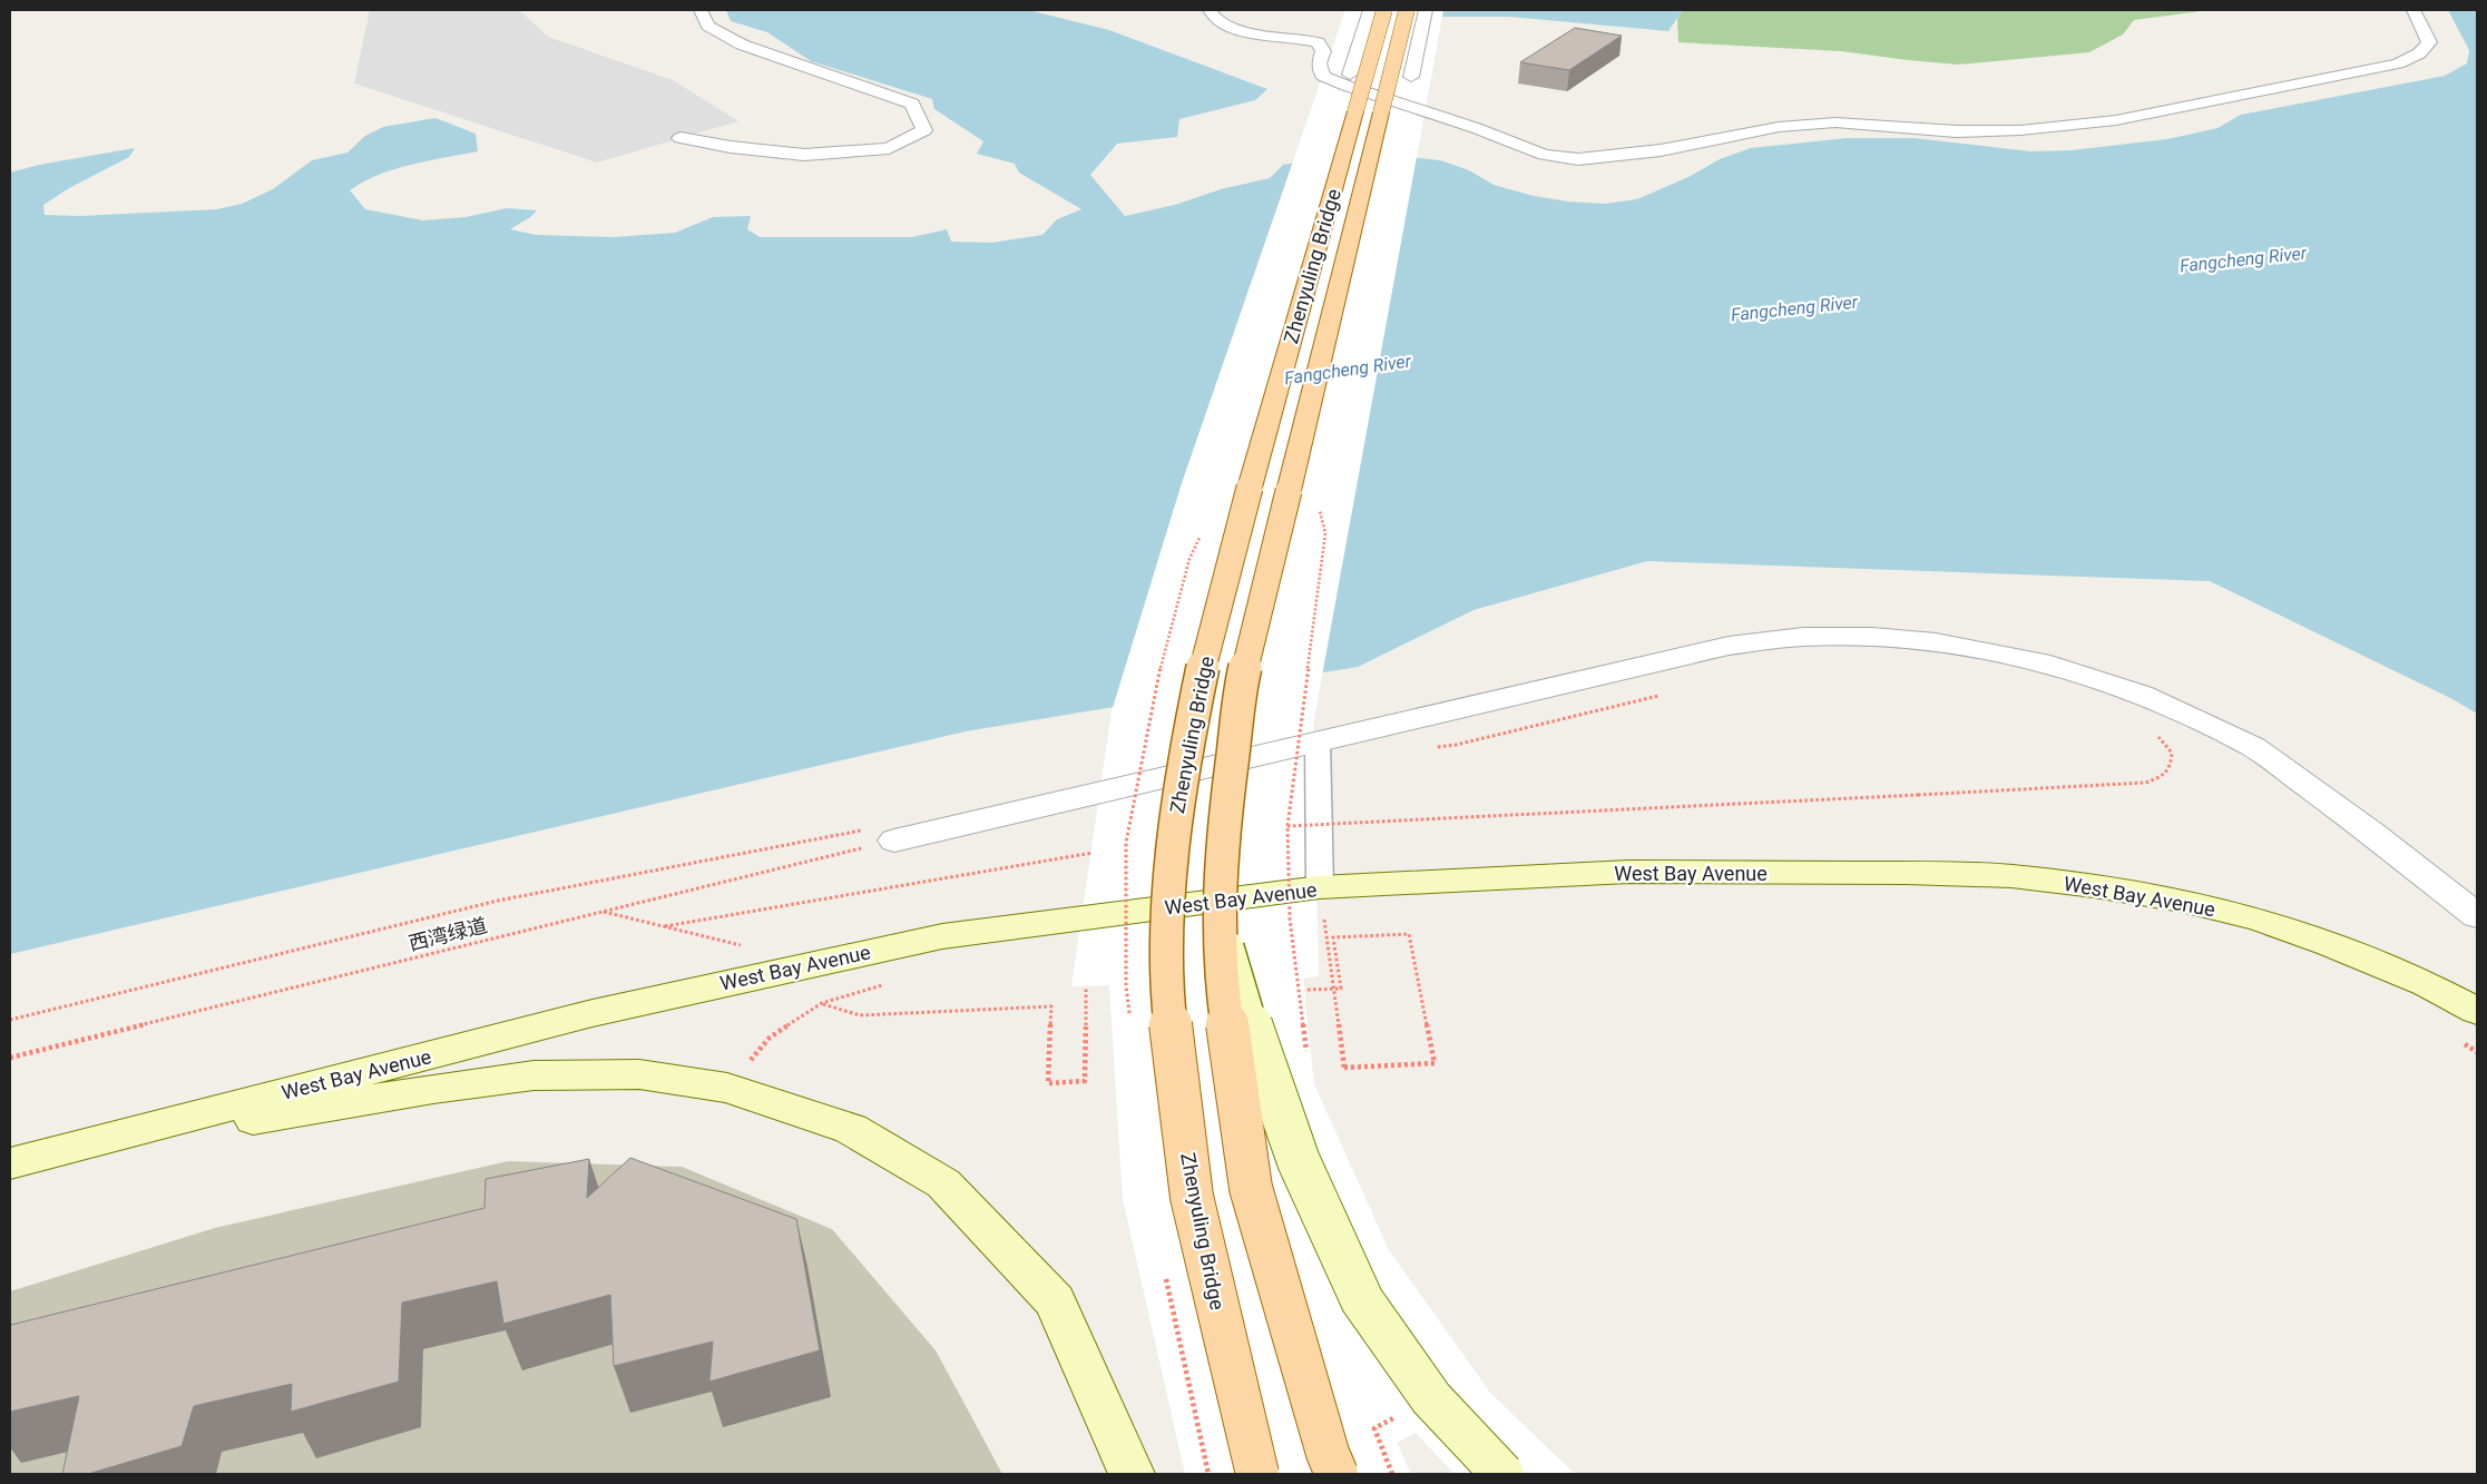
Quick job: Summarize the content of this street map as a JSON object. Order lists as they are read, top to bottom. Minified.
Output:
{"streets":{"main road":["Zhenyuling Bridge","West Bay Avenue"],"path":["西湾绿道"]},"water":["Fangcheng River"]}
